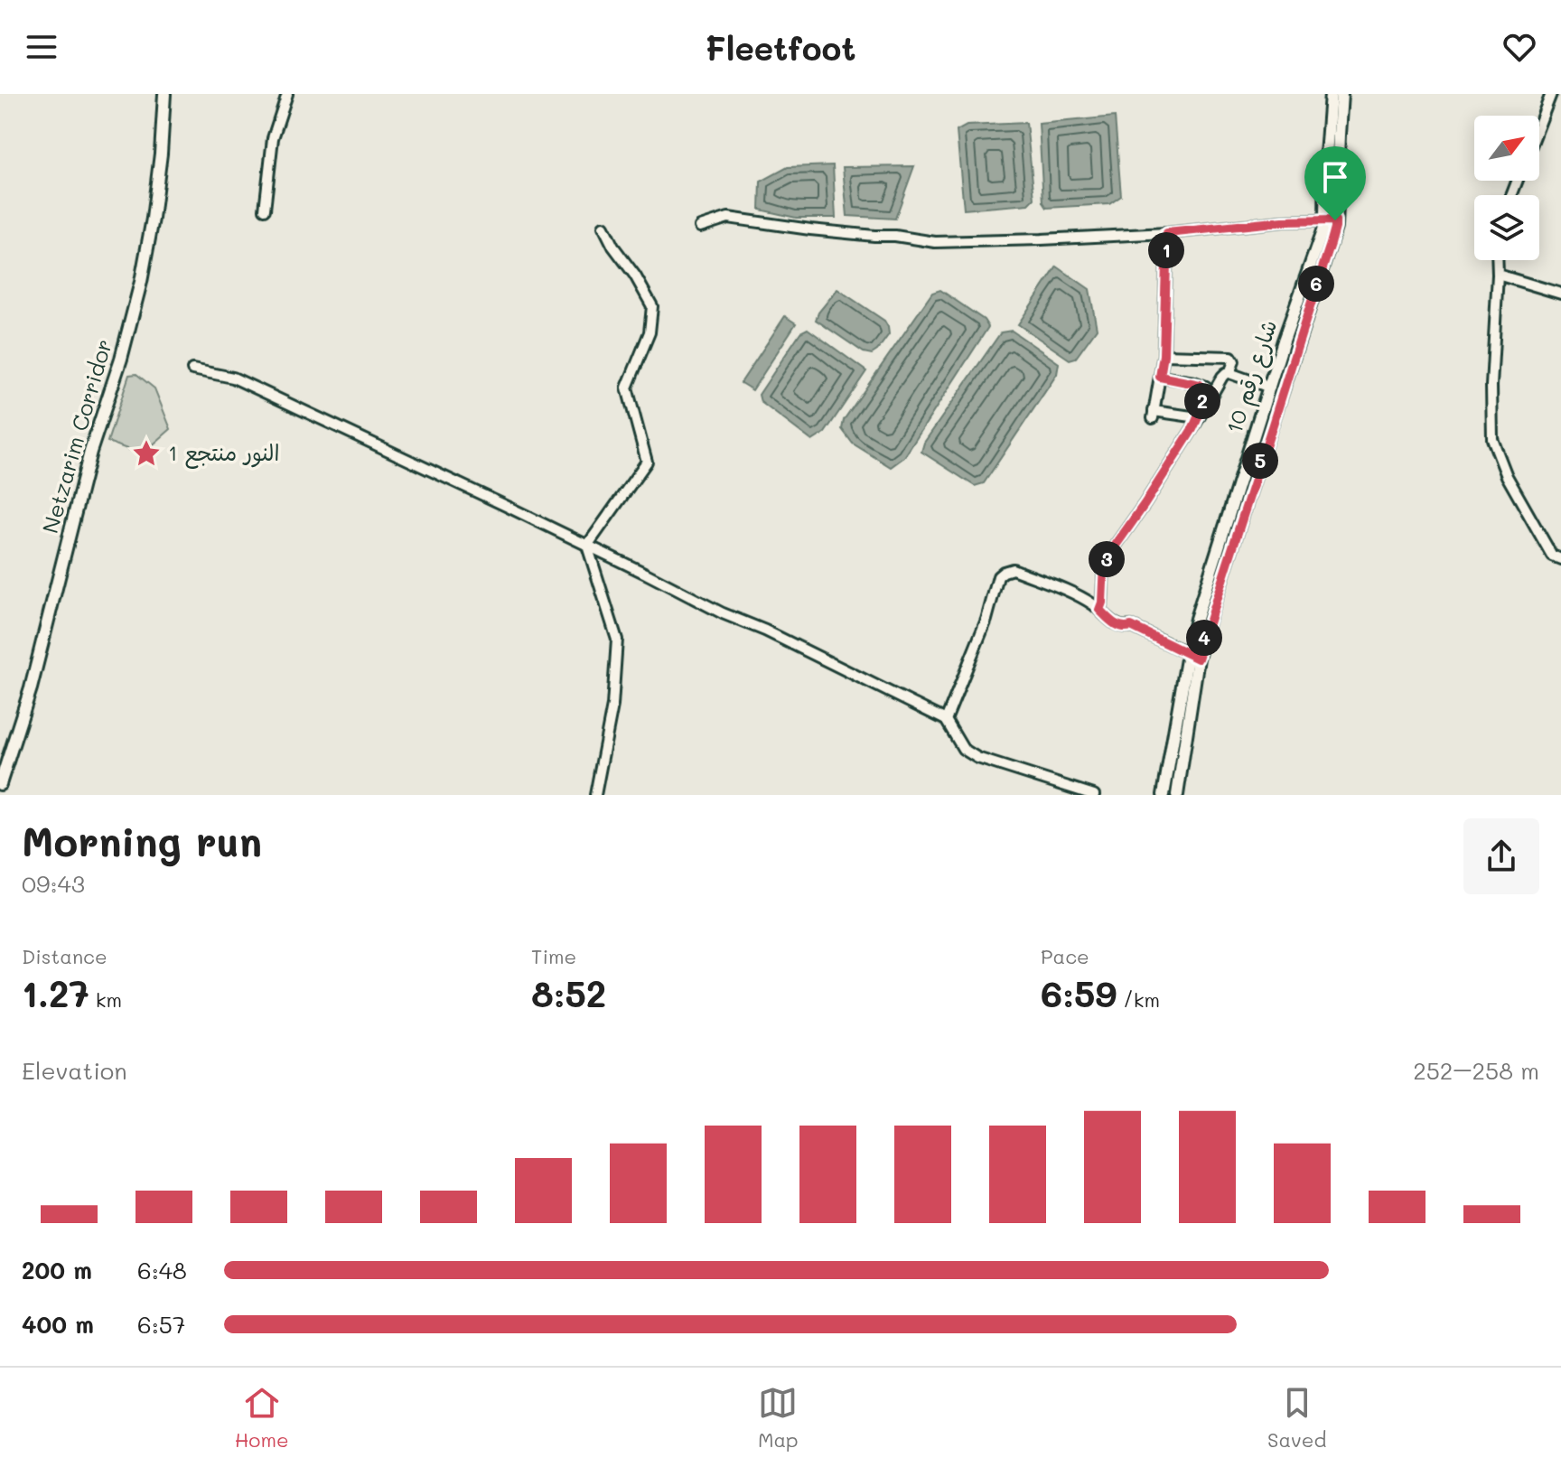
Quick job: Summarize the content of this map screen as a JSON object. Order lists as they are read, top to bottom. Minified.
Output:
{"streets":{"main road":["شارع رقم 10","Netzarim Corridor"]},"places":{"place":["1 النور منتجع"]},"north":"top right","page":{"header":"Fleetfoot","pins":["1","6","2","5","3","4"],"heading":["Morning run","09:43"],"stats":[["Distance","1.27 km"],["Time","8:52"],["Pace","6:59 /km"]],"chart":["Elevation","252–258 m"],"list":[{"name":"200 m","note":"6:48"},{"name":"400 m","note":"6:57"}],"tabs":["Home","Map","Saved"]}}
